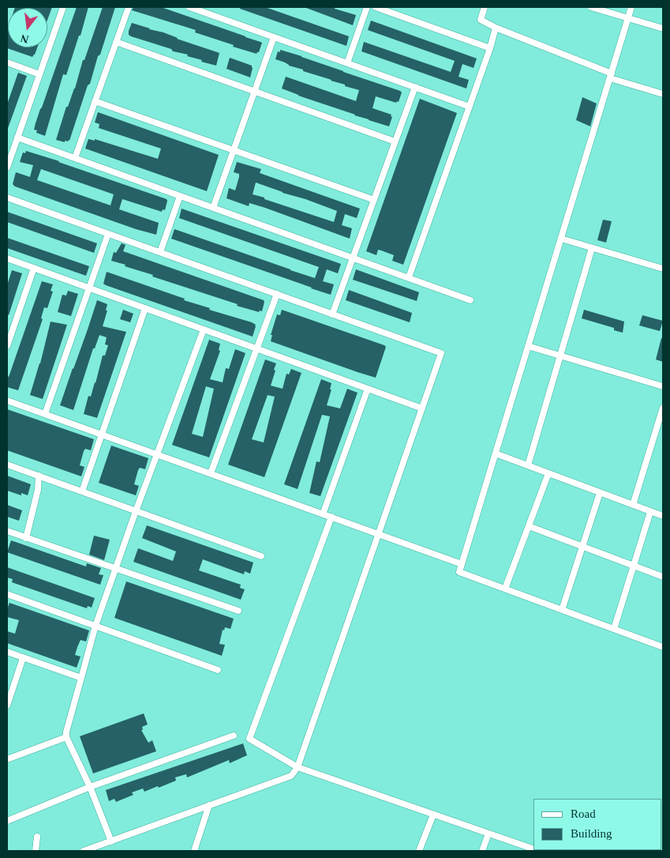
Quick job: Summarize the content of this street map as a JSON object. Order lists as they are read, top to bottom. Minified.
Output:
{"legend":["Road","Building"],"north":"bottom"}
